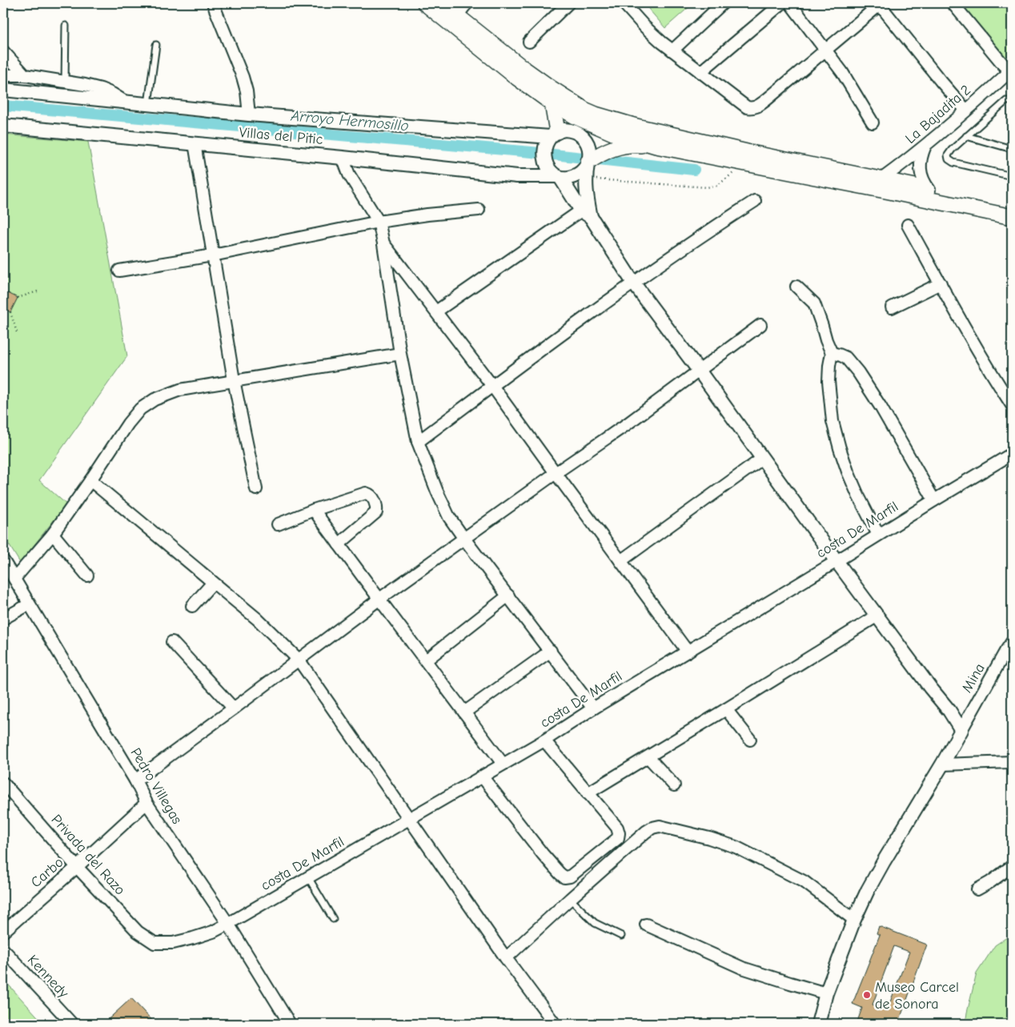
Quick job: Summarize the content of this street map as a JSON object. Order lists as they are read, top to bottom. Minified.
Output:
{"streets":{"street":["La Bajadita 2","Villas del Pitic","costa De Marfil","Mina","Pedro Villegas","Privada del Razo","Carbo","Kennedy"]},"crossings":[["costa De Marfil","Pedro Villegas"],["costa De Marfil","Privada del Razo"],["Pedro Villegas","Carbo"],["Privada del Razo","Carbo"]],"water":["Arroyo Hermosillo"],"places":["Museo Carcel de Sonora"]}
